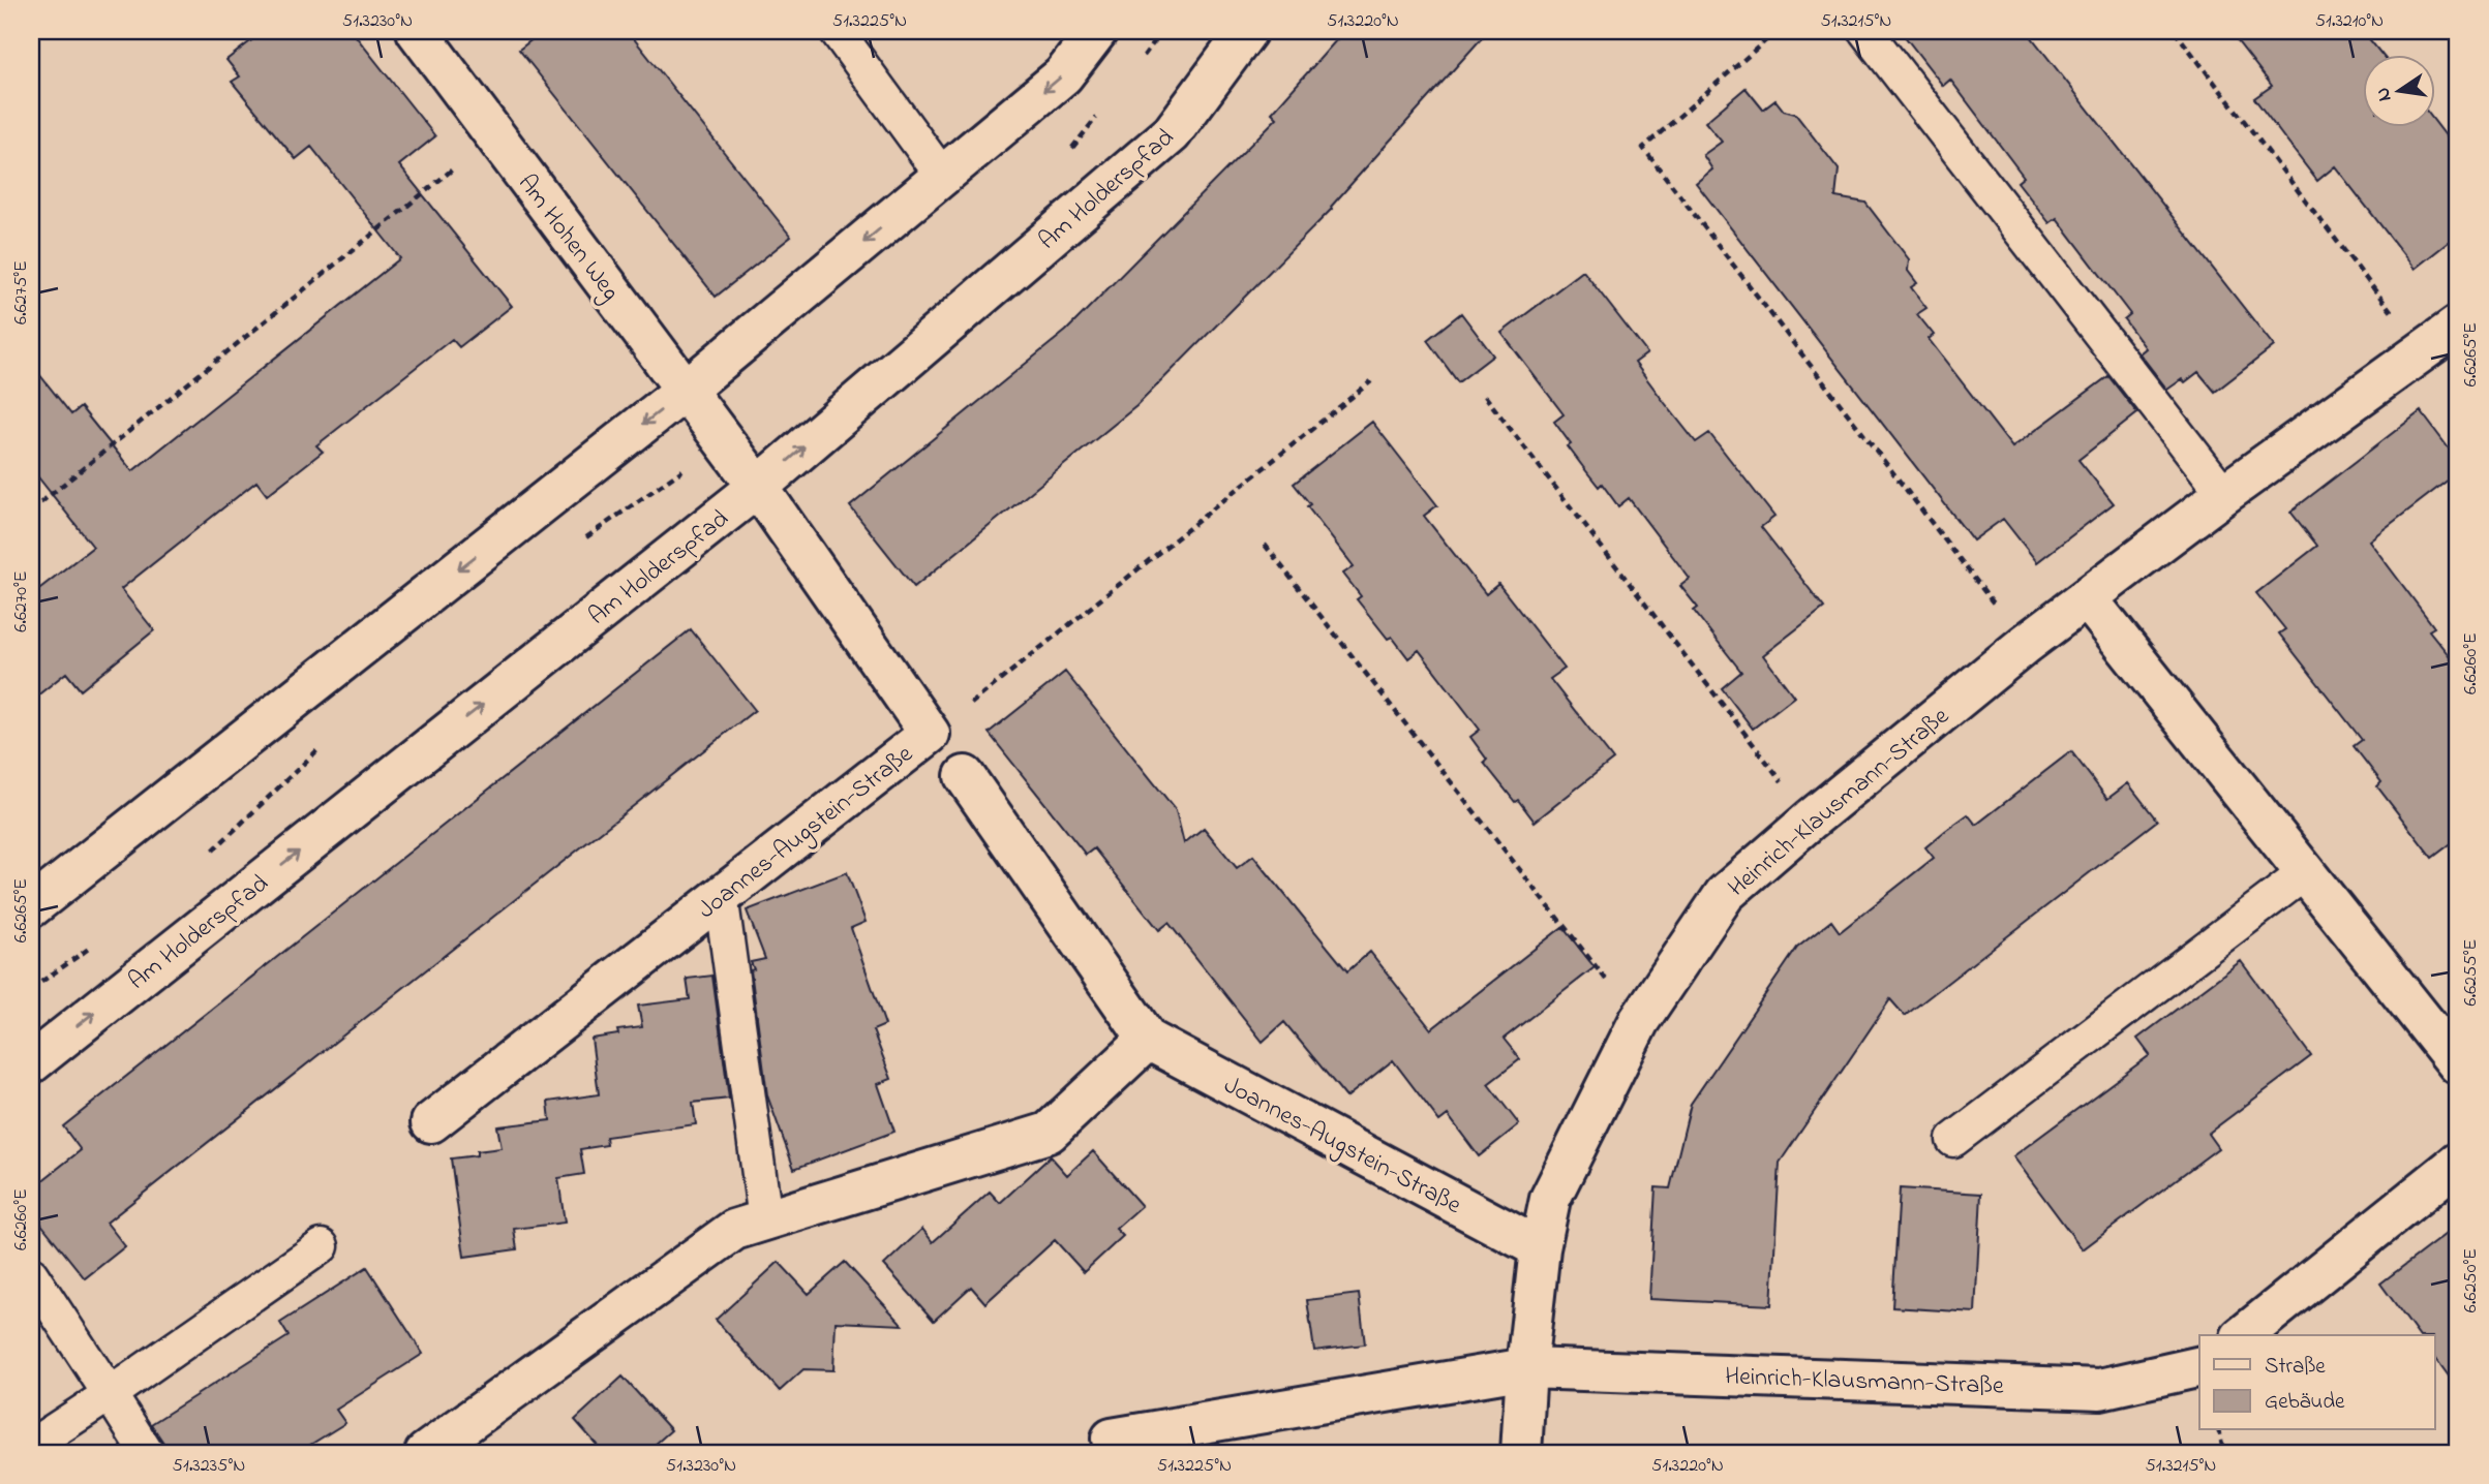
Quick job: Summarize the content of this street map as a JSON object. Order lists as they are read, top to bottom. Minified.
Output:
{"streets":{"street":["Am Holderspfad","Am Hohen Weg","Heinrich-Klausmann-Straße","Joannes-Augstein-Straße"]},"crossings":[["Am Holderspfad","Joannes-Augstein-Straße"],["Am Hohen Weg","Joannes-Augstein-Straße"],["Heinrich-Klausmann-Straße","Joannes-Augstein-Straße"]],"legend":["Straße","Gebäude"],"north":"left","coordinates":["51.3230°N","51.3225°N","51.3220°N","51.3215°N","51.3210°N","6.6275°E","6.6265°E","6.6270°E","6.6260°E","6.6255°E","6.6250°E","51.3235°N"]}
